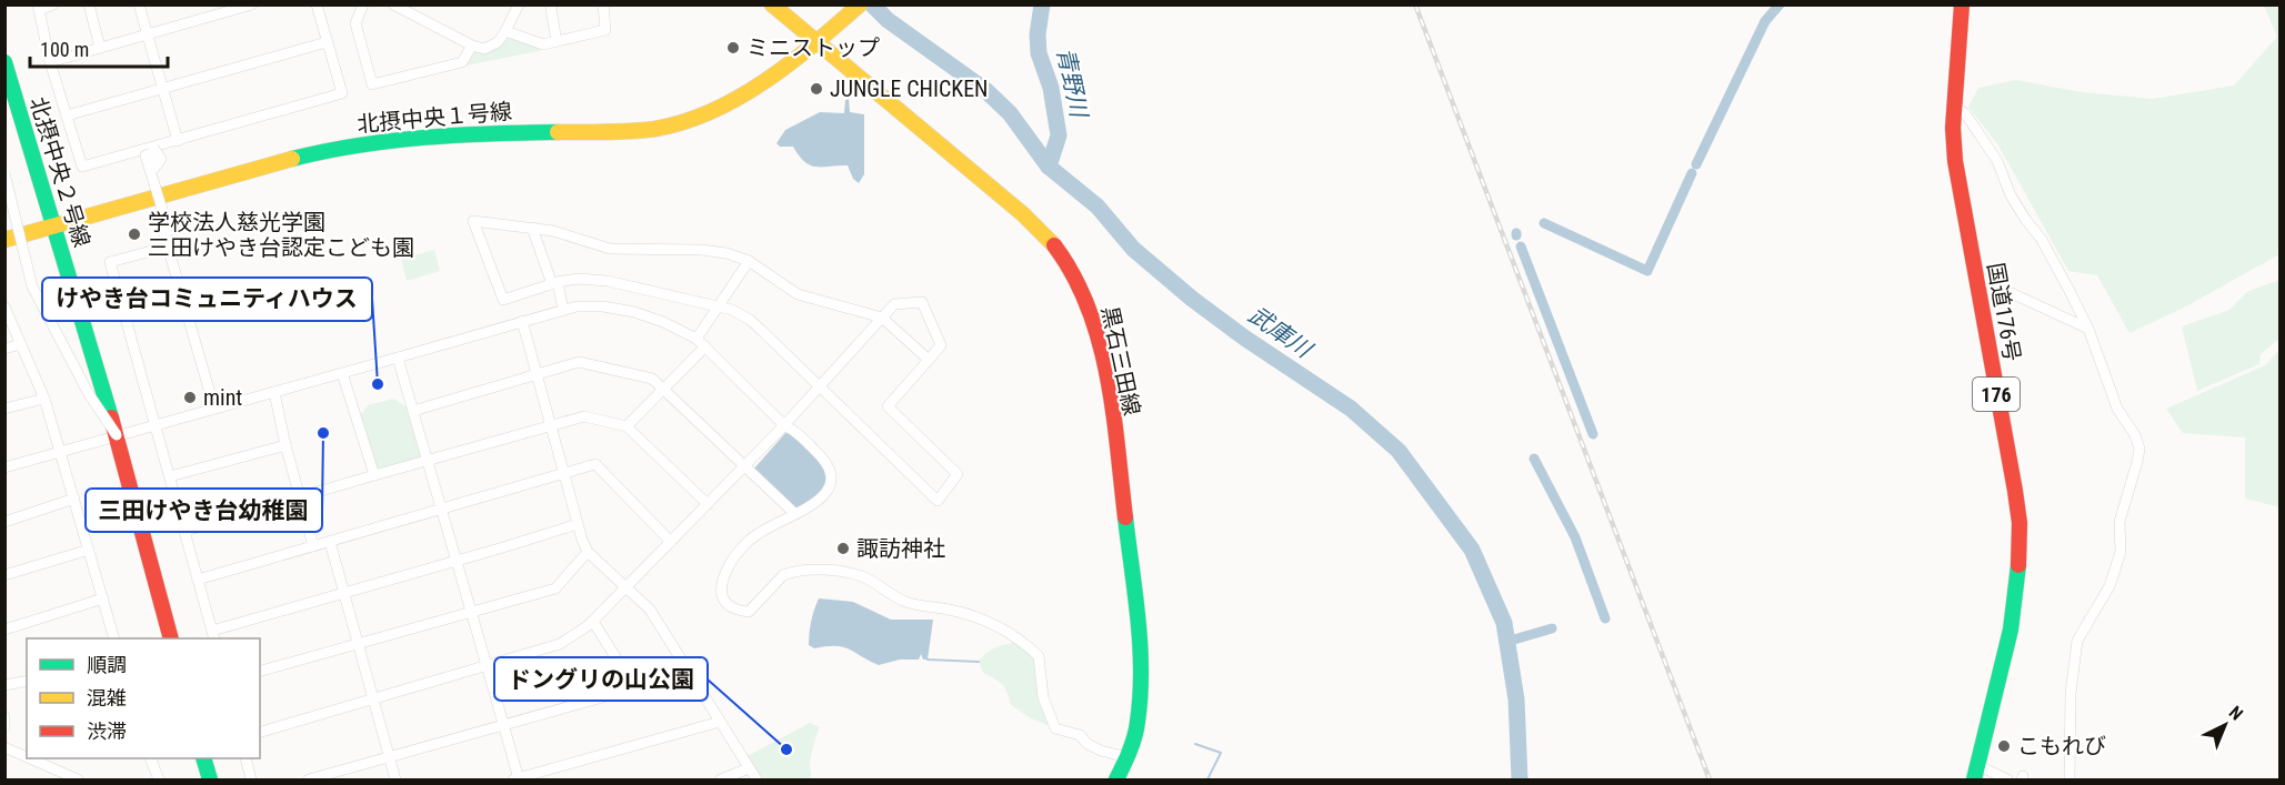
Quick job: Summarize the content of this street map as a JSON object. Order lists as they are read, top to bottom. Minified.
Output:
{"streets":{"main road":["北摂中央１号線","北摂中央２号線","国道176号","黒石三田線","176"]},"crossings":[["北摂中央１号線","北摂中央２号線"],["北摂中央１号線","黒石三田線"]],"water":["青野川","武庫川"],"places":["ミニストップ","JUNGLE CHICKEN","学校法人慈光学園 三田けやき台認定こども園","けやき台コミュニティハウス","mint","三田けやき台幼稚園","諏訪神社","こもれび","ドングリの山公園"],"legend":["順調","混雑","渋滞"],"scale_bar":"100 m","north":"top right"}
